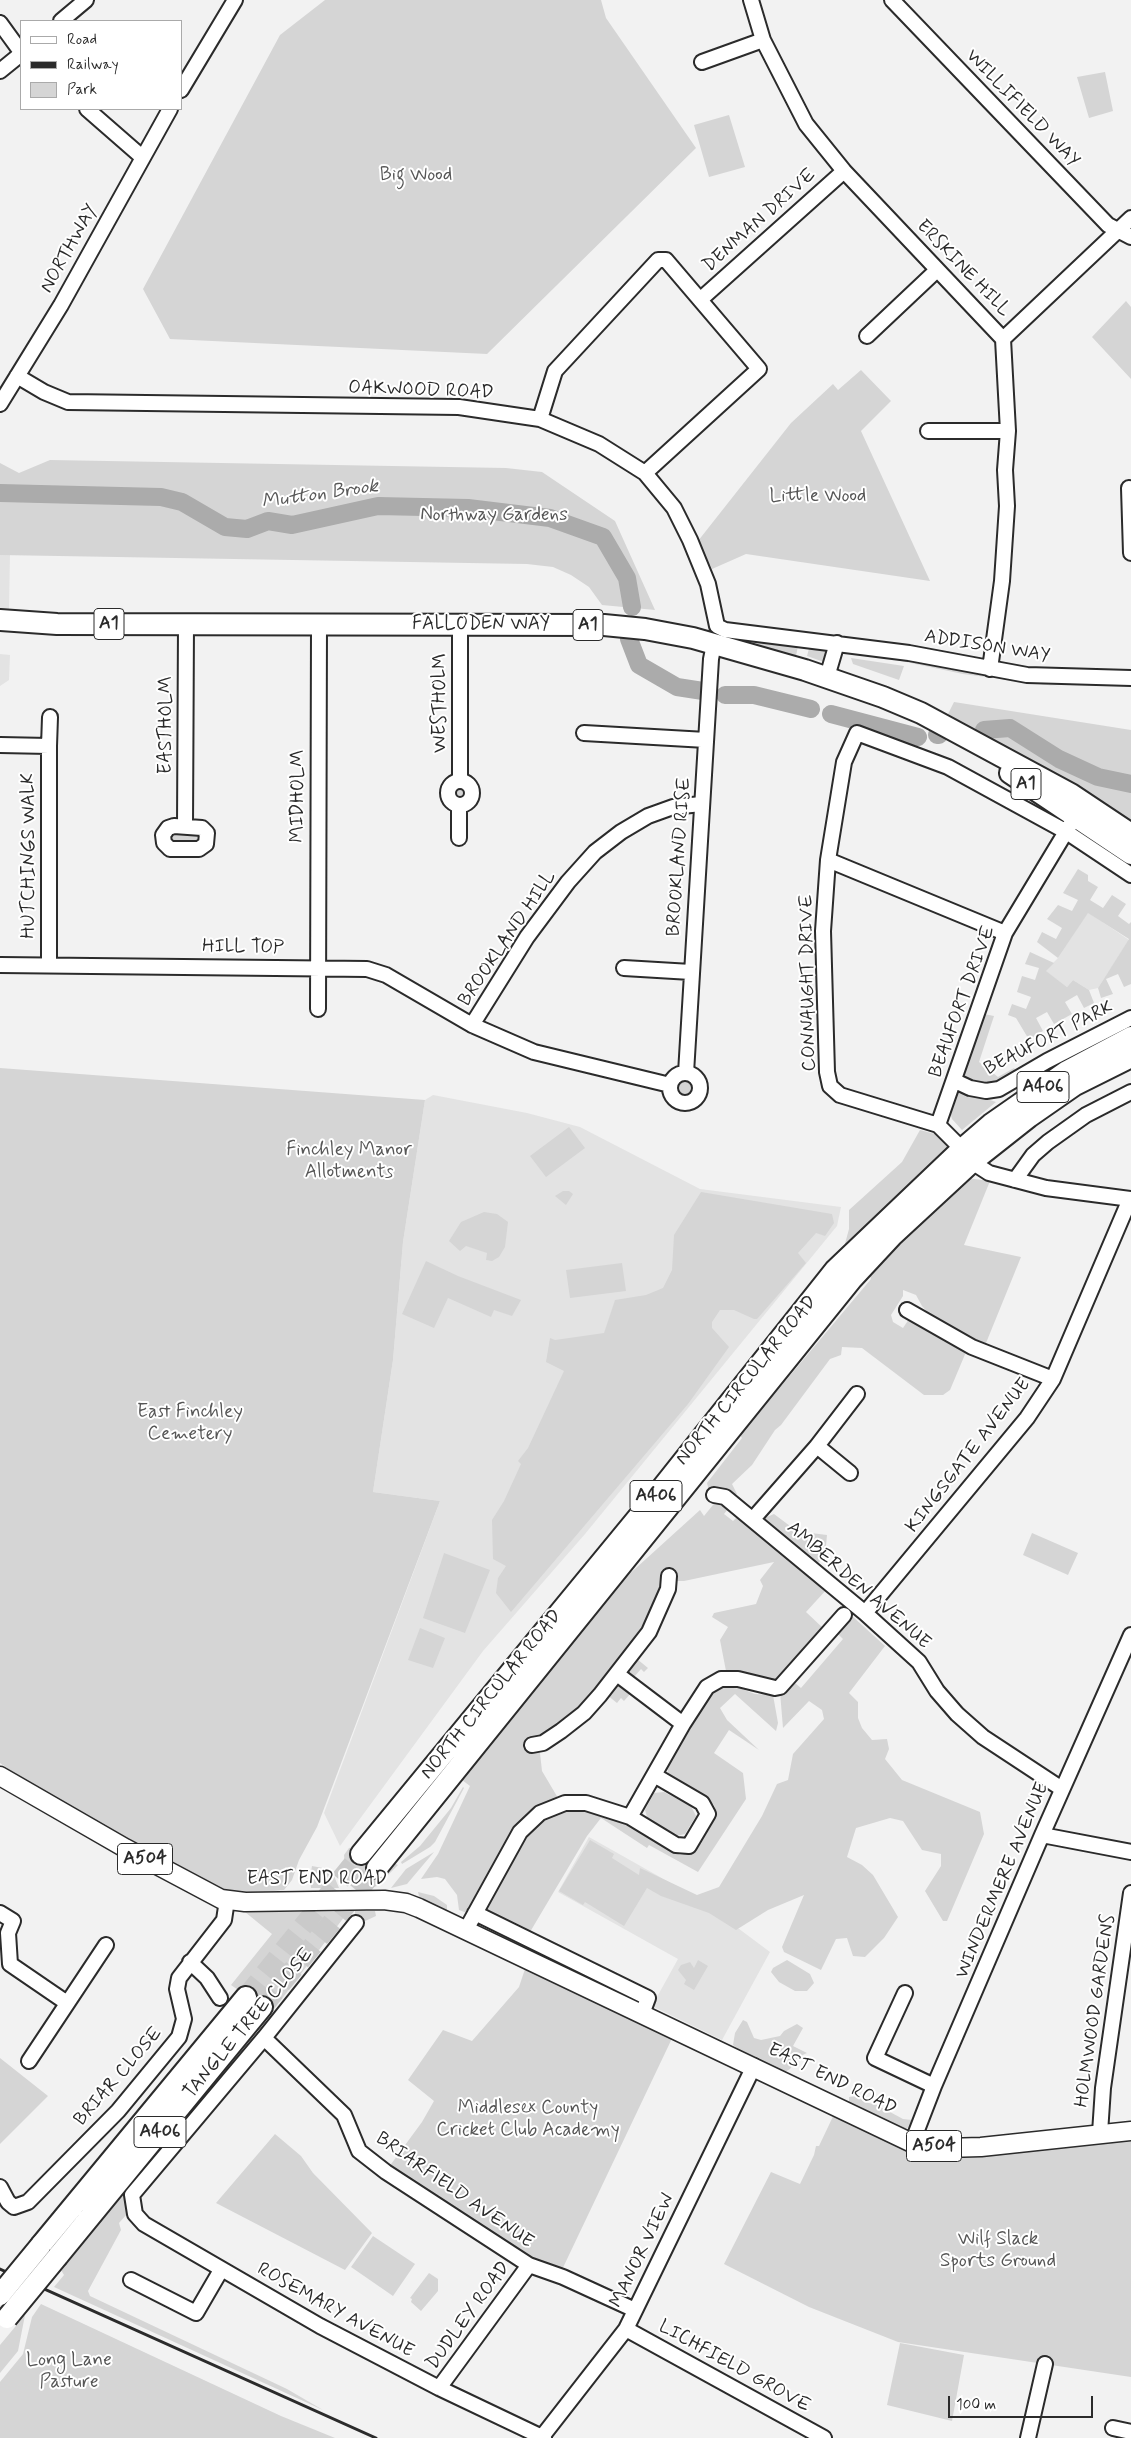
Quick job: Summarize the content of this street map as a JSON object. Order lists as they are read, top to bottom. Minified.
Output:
{"streets":{"highway":["A1","FALLODEN WAY","A406","NORTH CIRCULAR ROAD"],"main road":["A504","EAST END ROAD"],"street":["WILLIFIELD WAY","DENMAN DRIVE","NORTHWAY","ERSKINE HILL","OAKWOOD ROAD","ADDISON WAY","WESTHOLM","EASTHOLM","MIDHOLM","HUTCHINGS WALK","BROOKLAND RISE","BROOKLAND HILL","HILL TOP","CONNAUGHT DRIVE","BEAUFORT DRIVE","BEAUFORT PARK","KINGSGATE AVENUE","AMBERDEN AVENUE","WINDERMERE AVENUE","HOLMWOOD GARDENS","TANGLE TREE CLOSE","BRIAR CLOSE","BRIARFIELD AVENUE","MANOR VIEW","ROSEMARY AVENUE","DUDLEY ROAD","LICHFIELD GROVE"]},"crossings":[["DENMAN DRIVE","ERSKINE HILL"],["NORTHWAY","OAKWOOD ROAD"],["ERSKINE HILL","ADDISON WAY"],["OAKWOOD ROAD","FALLODEN WAY"],["OAKWOOD ROAD","ADDISON WAY"],["OAKWOOD ROAD","BROOKLAND RISE"],["FALLODEN WAY","ADDISON WAY"],["FALLODEN WAY","WESTHOLM"],["FALLODEN WAY","EASTHOLM"],["FALLODEN WAY","MIDHOLM"],["FALLODEN WAY","BROOKLAND RISE"],["FALLODEN WAY","CONNAUGHT DRIVE"],["FALLODEN WAY","BEAUFORT DRIVE"],["ADDISON WAY","BROOKLAND RISE"],["MIDHOLM","HILL TOP"],["HUTCHINGS WALK","HILL TOP"],["BROOKLAND RISE","BROOKLAND HILL"],["BROOKLAND HILL","HILL TOP"],["CONNAUGHT DRIVE","BEAUFORT DRIVE"],["CONNAUGHT DRIVE","NORTH CIRCULAR ROAD"],["CONNAUGHT DRIVE","KINGSGATE AVENUE"],["BEAUFORT DRIVE","BEAUFORT PARK"],["KINGSGATE AVENUE","AMBERDEN AVENUE"],["AMBERDEN AVENUE","WINDERMERE AVENUE"],["EAST END ROAD","WINDERMERE AVENUE"],["EAST END ROAD","HOLMWOOD GARDENS"],["EAST END ROAD","BRIAR CLOSE"],["EAST END ROAD","MANOR VIEW"],["TANGLE TREE CLOSE","BRIARFIELD AVENUE"],["TANGLE TREE CLOSE","ROSEMARY AVENUE"],["BRIARFIELD AVENUE","MANOR VIEW"],["BRIARFIELD AVENUE","DUDLEY ROAD"],["MANOR VIEW","ROSEMARY AVENUE"],["MANOR VIEW","LICHFIELD GROVE"],["ROSEMARY AVENUE","DUDLEY ROAD"]],"water":["Mutton Brook"],"parks":["Big Wood","Little Wood","Northway Gardens","Finchley Manor Allotments","East Finchley Cemetery","Middlesex County Cricket Club Academy","Wilf Slack Sports Ground","Long Lane Pasture"],"legend":["Road","Railway","Park"],"scale_bar":"100 m"}
